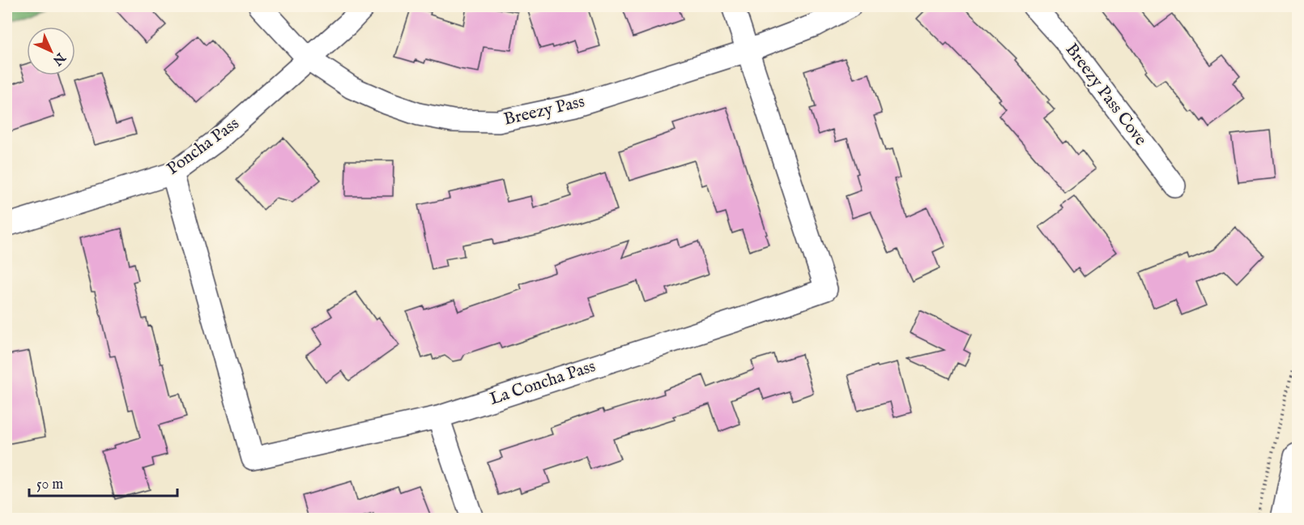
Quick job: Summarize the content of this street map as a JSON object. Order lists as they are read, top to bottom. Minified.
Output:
{"streets":{"street":["Breezy Pass Cove","Breezy Pass","Poncha Pass","La Concha Pass"]},"crossings":[["Breezy Pass","Poncha Pass"],["Breezy Pass","La Concha Pass"],["Poncha Pass","La Concha Pass"]],"scale_bar":"50 m","north":"bottom right"}
